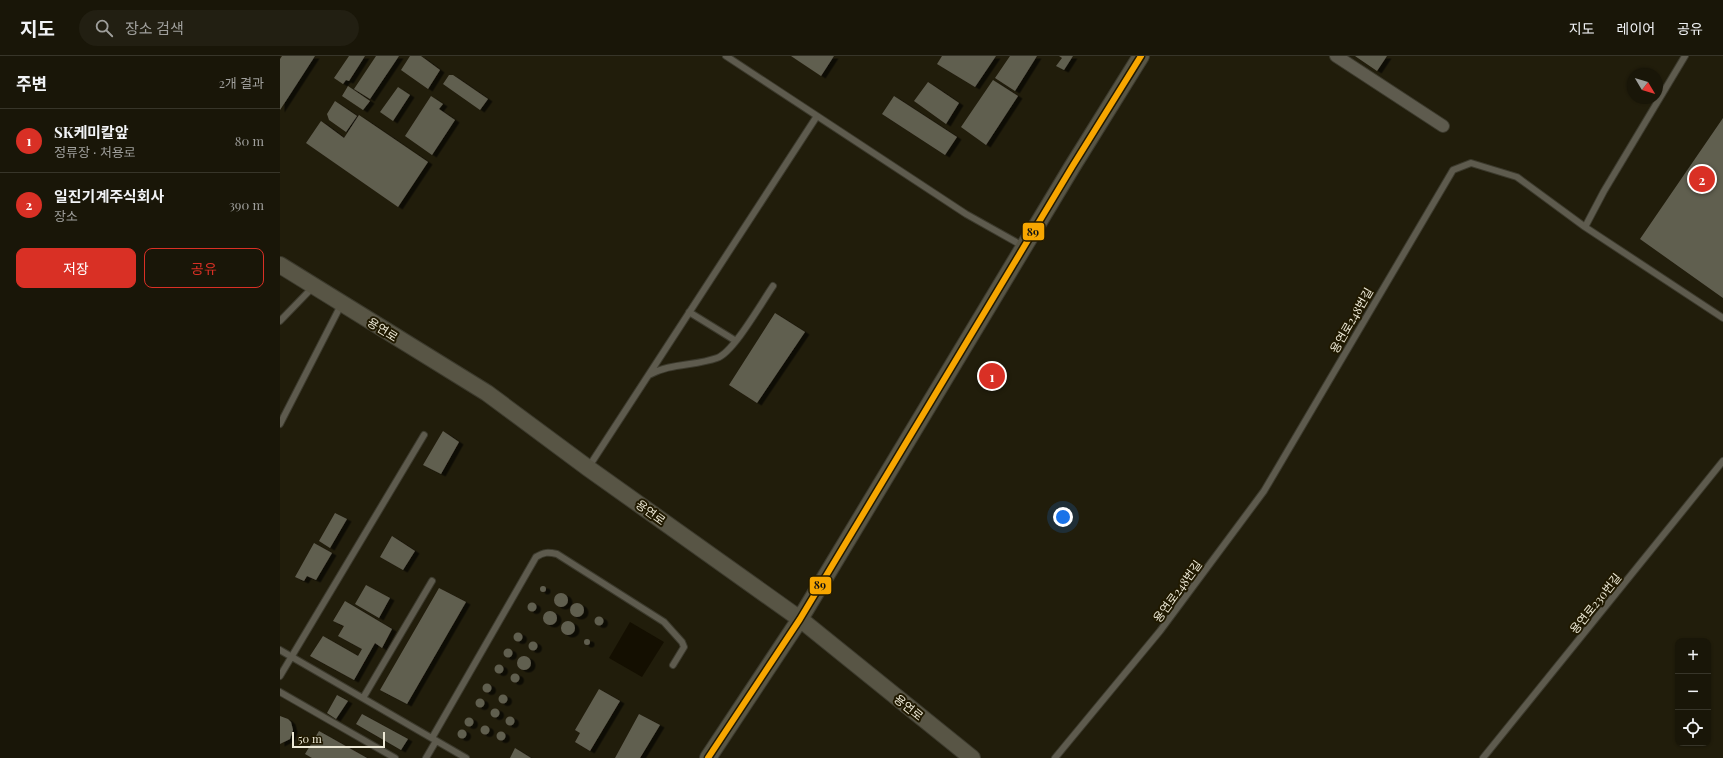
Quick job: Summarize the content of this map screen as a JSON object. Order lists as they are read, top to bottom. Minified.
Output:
{"streets":{"street":["용연로"],"lane":["용연로248번길","용연로230번길"]},"lines":["transit line 89"],"scale_bar":"50 m","north":"bottom right","page":{"header":"지도","search":"장소 검색","nav":["지도","레이어","공유"],"heading":["주변","2개 결과"],"list":[{"mark":"1","name":"SK케미칼앞","note":"정류장 · 처용로","value":"80 m"},{"mark":"2","name":"일진기계주식회사","note":"장소","value":"390 m"}],"pins":["2","1"],"buttons":["저장","공유"],"map_buttons":["+","−"],"scale":"50 m"}}
